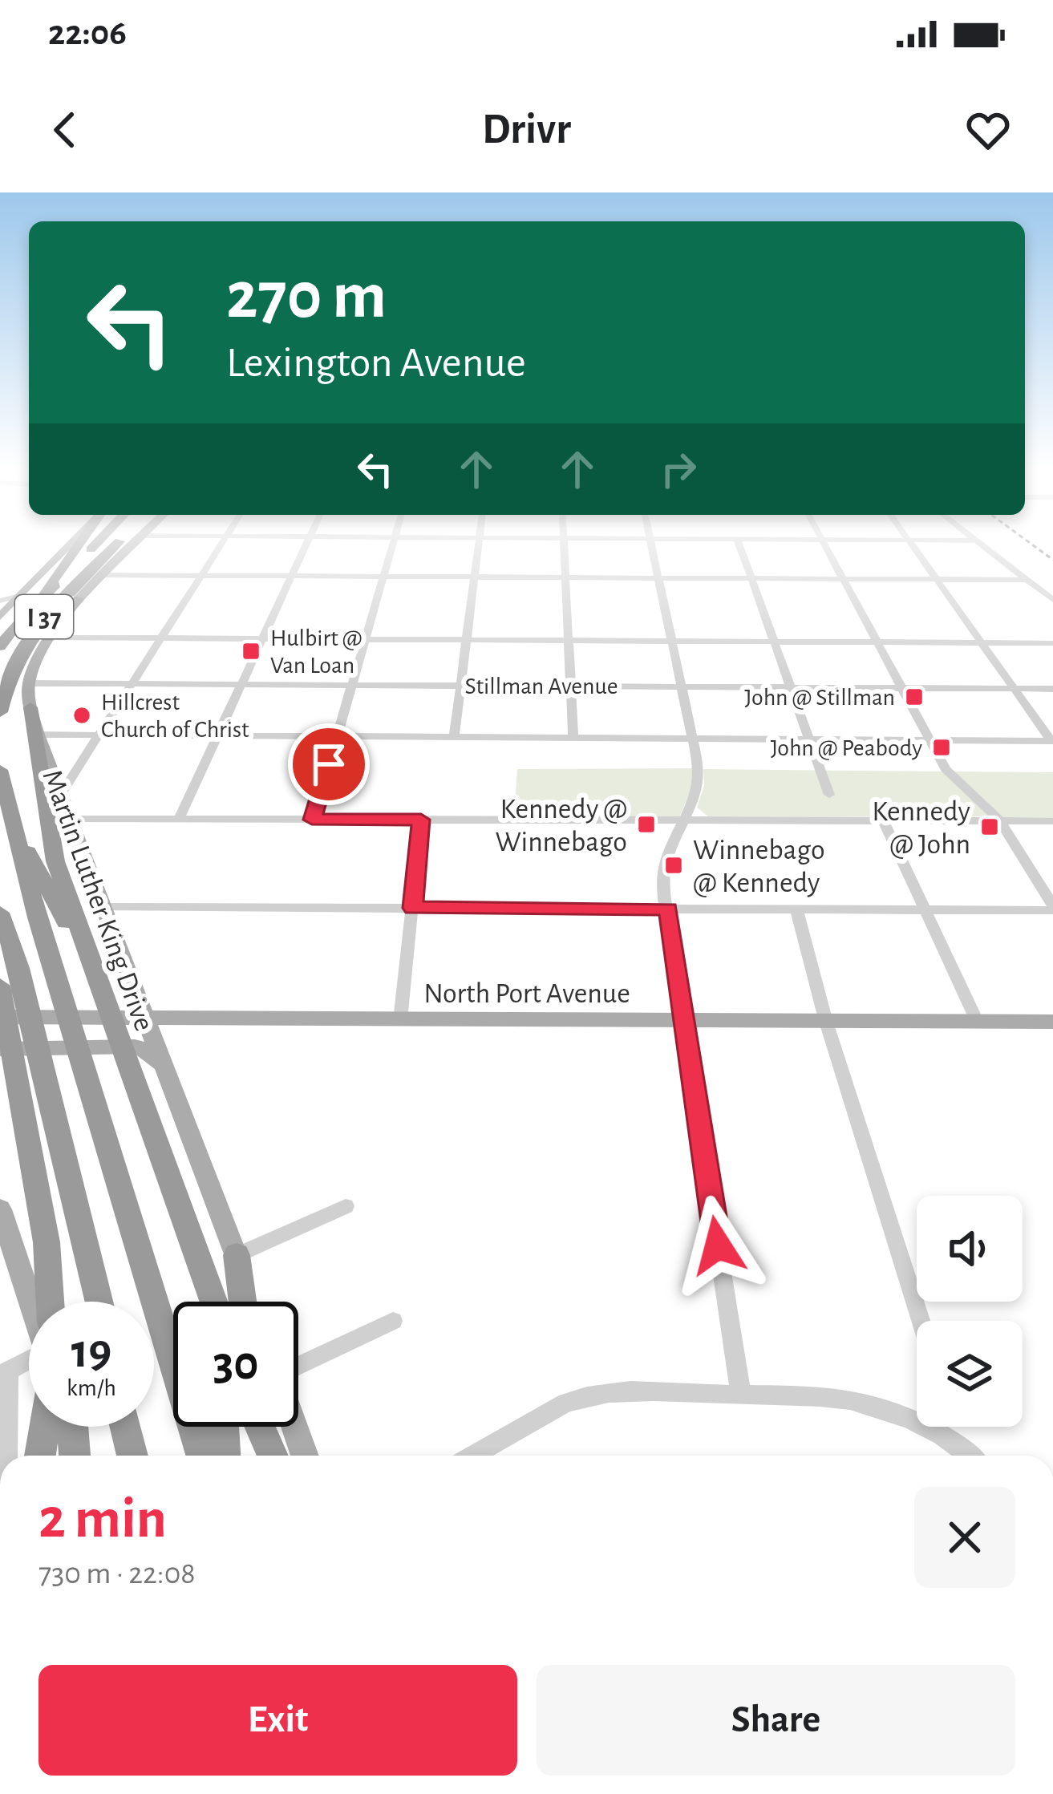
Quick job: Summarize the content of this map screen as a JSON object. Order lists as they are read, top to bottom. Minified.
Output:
{"streets":{"highway":["I 37"],"main road":["Martin Luther King Drive","North Port Avenue"],"street":["Stillman Avenue"]},"crossings":[["Stillman Avenue","Martin Luther King Drive"],["Martin Luther King Drive","North Port Avenue"]],"places":{"transit":["Hulbirt @ Van Loan","John @ Stillman","John @ Peabody","Kennedy @ Winnebago","Kennedy @ John","Winnebago @ Kennedy"],"other":["Hillcrest Church of Christ"]},"page":{"status":"22:06","header":"Drivr","turn":["270 m","Lexington Avenue"],"speed":"19 km/h","limit":"30","heading":["2 min","730 m · 22:08"],"buttons":["Exit","Share"]}}
